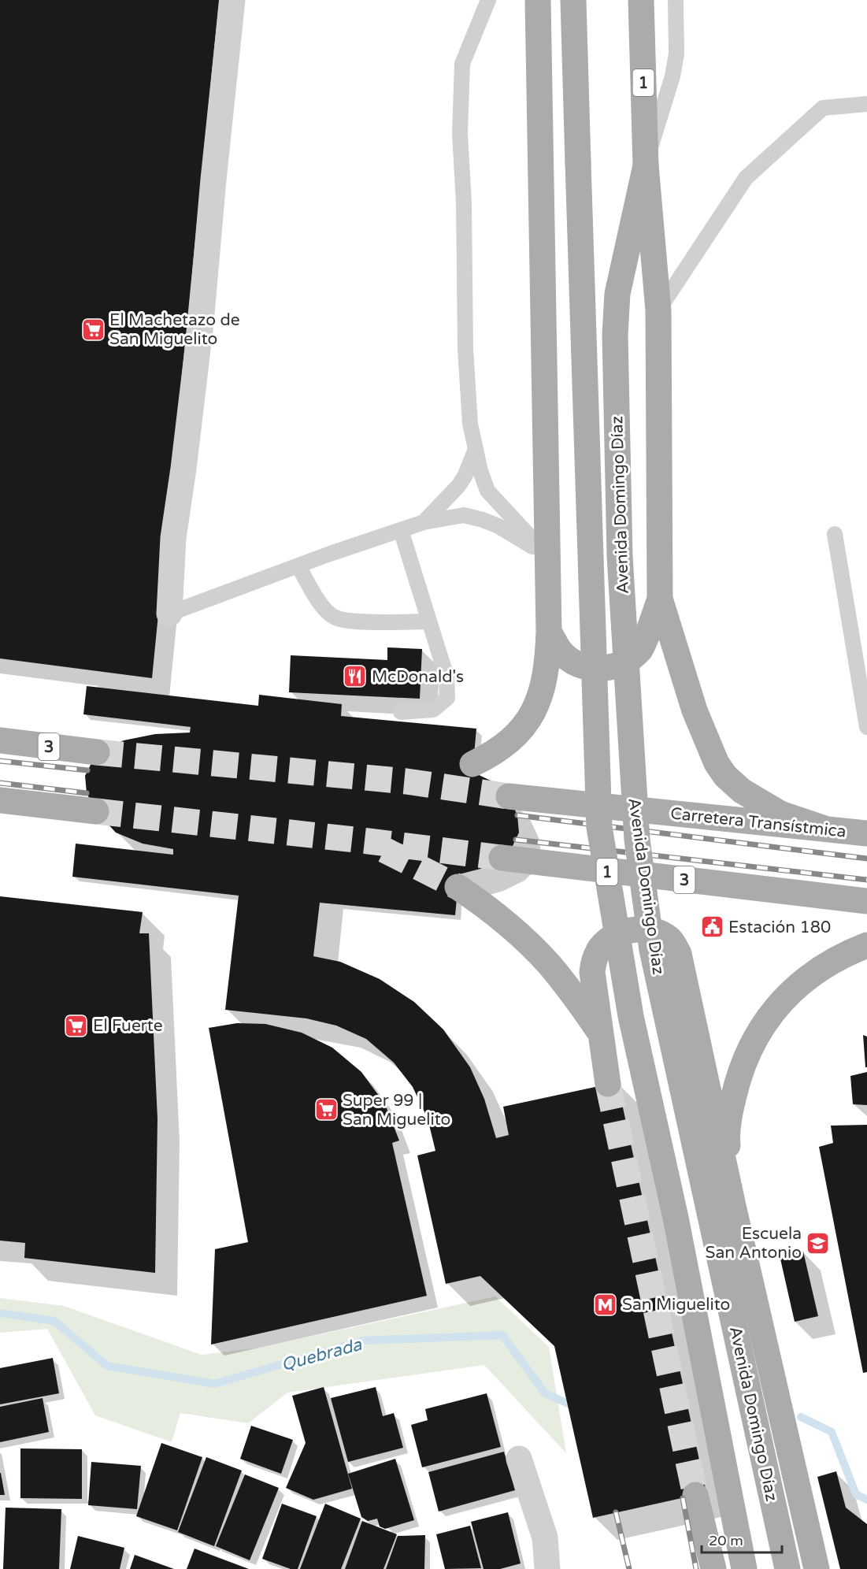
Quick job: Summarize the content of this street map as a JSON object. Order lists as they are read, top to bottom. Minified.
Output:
{"streets":{"main road":["1","Avenida Domingo Díaz","3","Carretera Transístmica"]},"crossings":[["1","Avenida Domingo Díaz"]],"water":["Quebrada"],"places":{"supermarket":["El Machetazo de San Miguelito","El Fuerte","Super 99 | San Miguelito"],"restaurant":["McDonald's"],"public building":["Estación 180"],"school or university":["Escuela San Antonio"],"metro station":["San Miguelito"]},"scale_bar":"20 m"}
